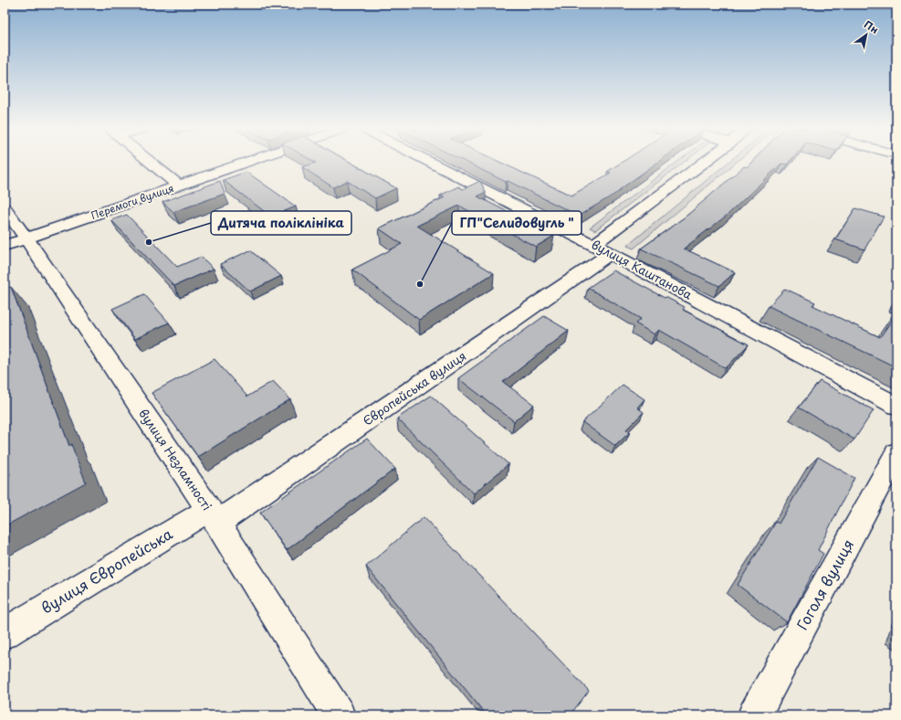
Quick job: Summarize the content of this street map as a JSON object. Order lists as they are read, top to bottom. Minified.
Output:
{"streets":{"street":["Перемоги вулиця","вулиця Каштанова","Європейська вулиця","вулиця Незламності","вулиця Європейська","Гоголя вулиця"]},"crossings":[["Перемоги вулиця","вулиця Незламності"],["вулиця Каштанова","Європейська вулиця"],["Європейська вулиця","вулиця Незламності"],["Європейська вулиця","вулиця Європейська"],["вулиця Незламності","вулиця Європейська"]],"places":["Дитяча поліклініка","ГП\"Селидовугль \""],"north":"top right"}
